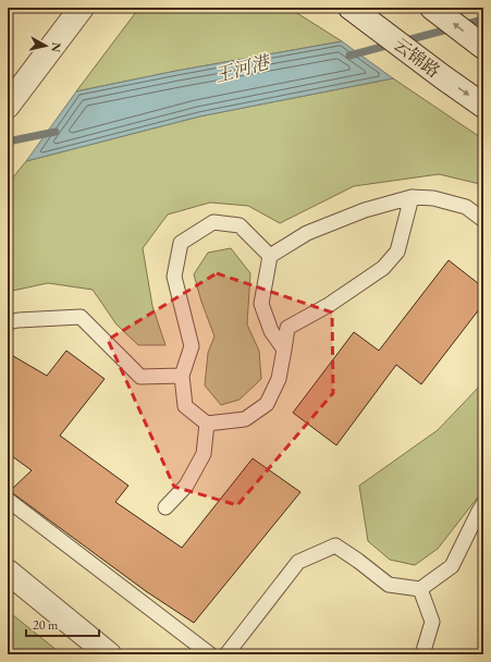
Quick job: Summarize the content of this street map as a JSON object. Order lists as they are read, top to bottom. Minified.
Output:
{"streets":{"street":["云锦路"]},"water":["王河港"],"scale_bar":"20 m","north":"right"}
